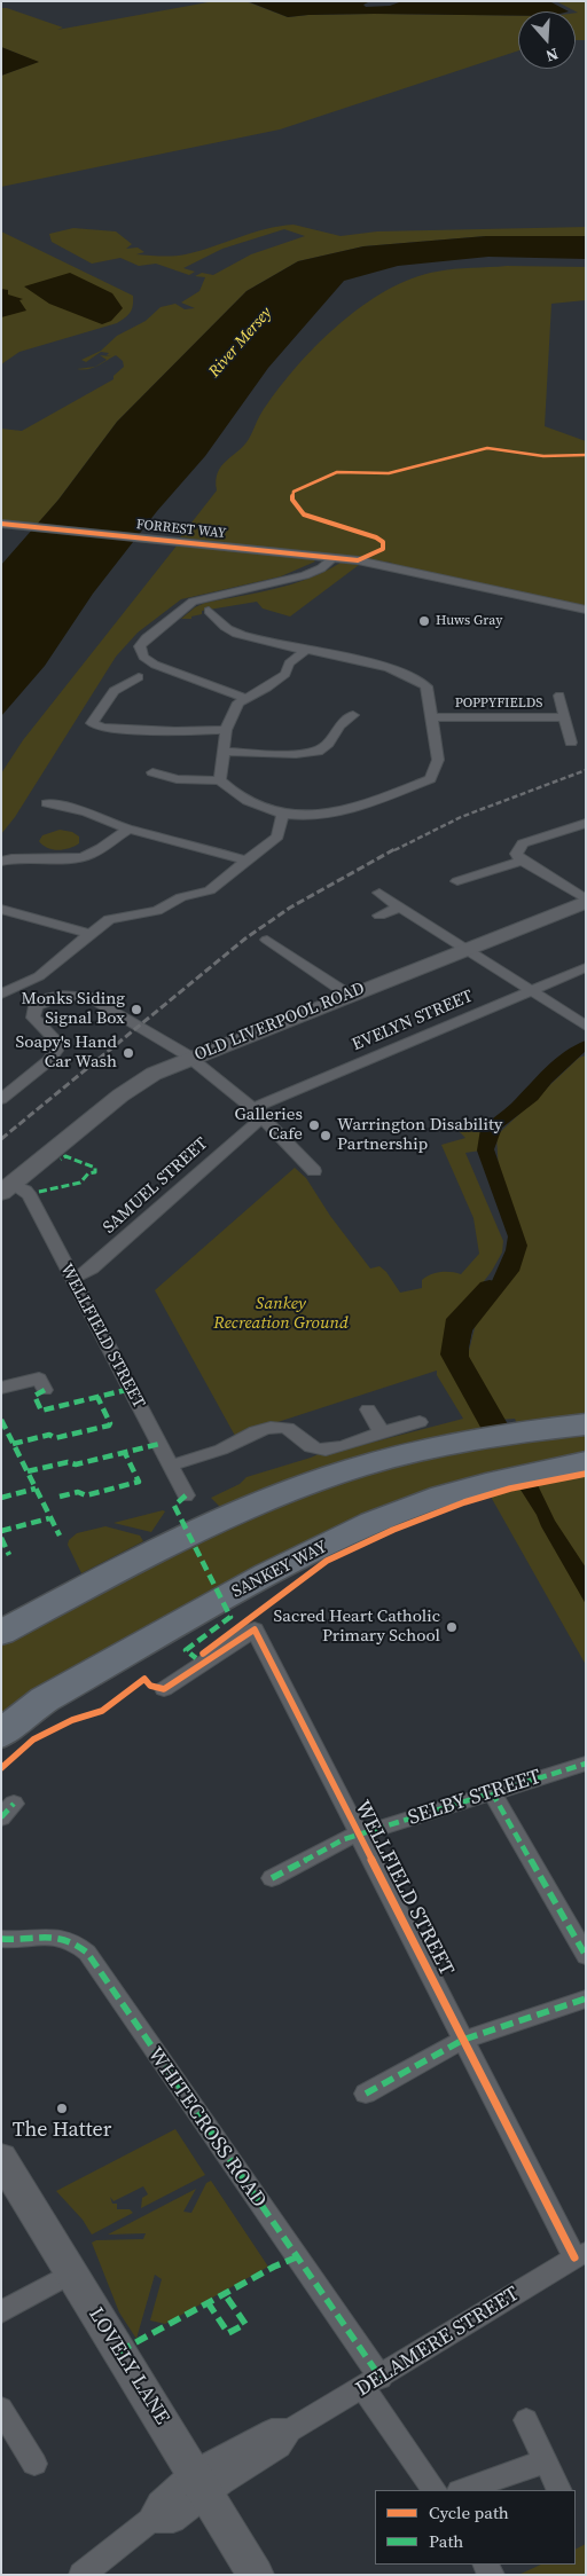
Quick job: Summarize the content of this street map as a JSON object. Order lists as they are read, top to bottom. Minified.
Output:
{"streets":{"highway":["SANKEY WAY"],"street":["FORREST WAY","POPPYFIELDS","EVELYN STREET","OLD LIVERPOOL ROAD","SAMUEL STREET","WELLFIELD STREET","SELBY STREET","WHITECROSS ROAD","DELAMERE STREET","LOVELY LANE"]},"crossings":[["EVELYN STREET","SAMUEL STREET"],["OLD LIVERPOOL ROAD","WELLFIELD STREET"],["SAMUEL STREET","WELLFIELD STREET"],["WELLFIELD STREET","SELBY STREET"],["WELLFIELD STREET","DELAMERE STREET"],["WHITECROSS ROAD","DELAMERE STREET"],["DELAMERE STREET","LOVELY LANE"]],"water":["River Mersey"],"parks":["Sankey Recreation Ground"],"places":["Huws Gray","Monks Siding Signal Box","Soapy's Hand Car Wash","Galleries Cafe","Warrington Disability Partnership","Sacred Heart Catholic Primary School","The Hatter"],"legend":["Cycle path","Path"],"north":"bottom"}
